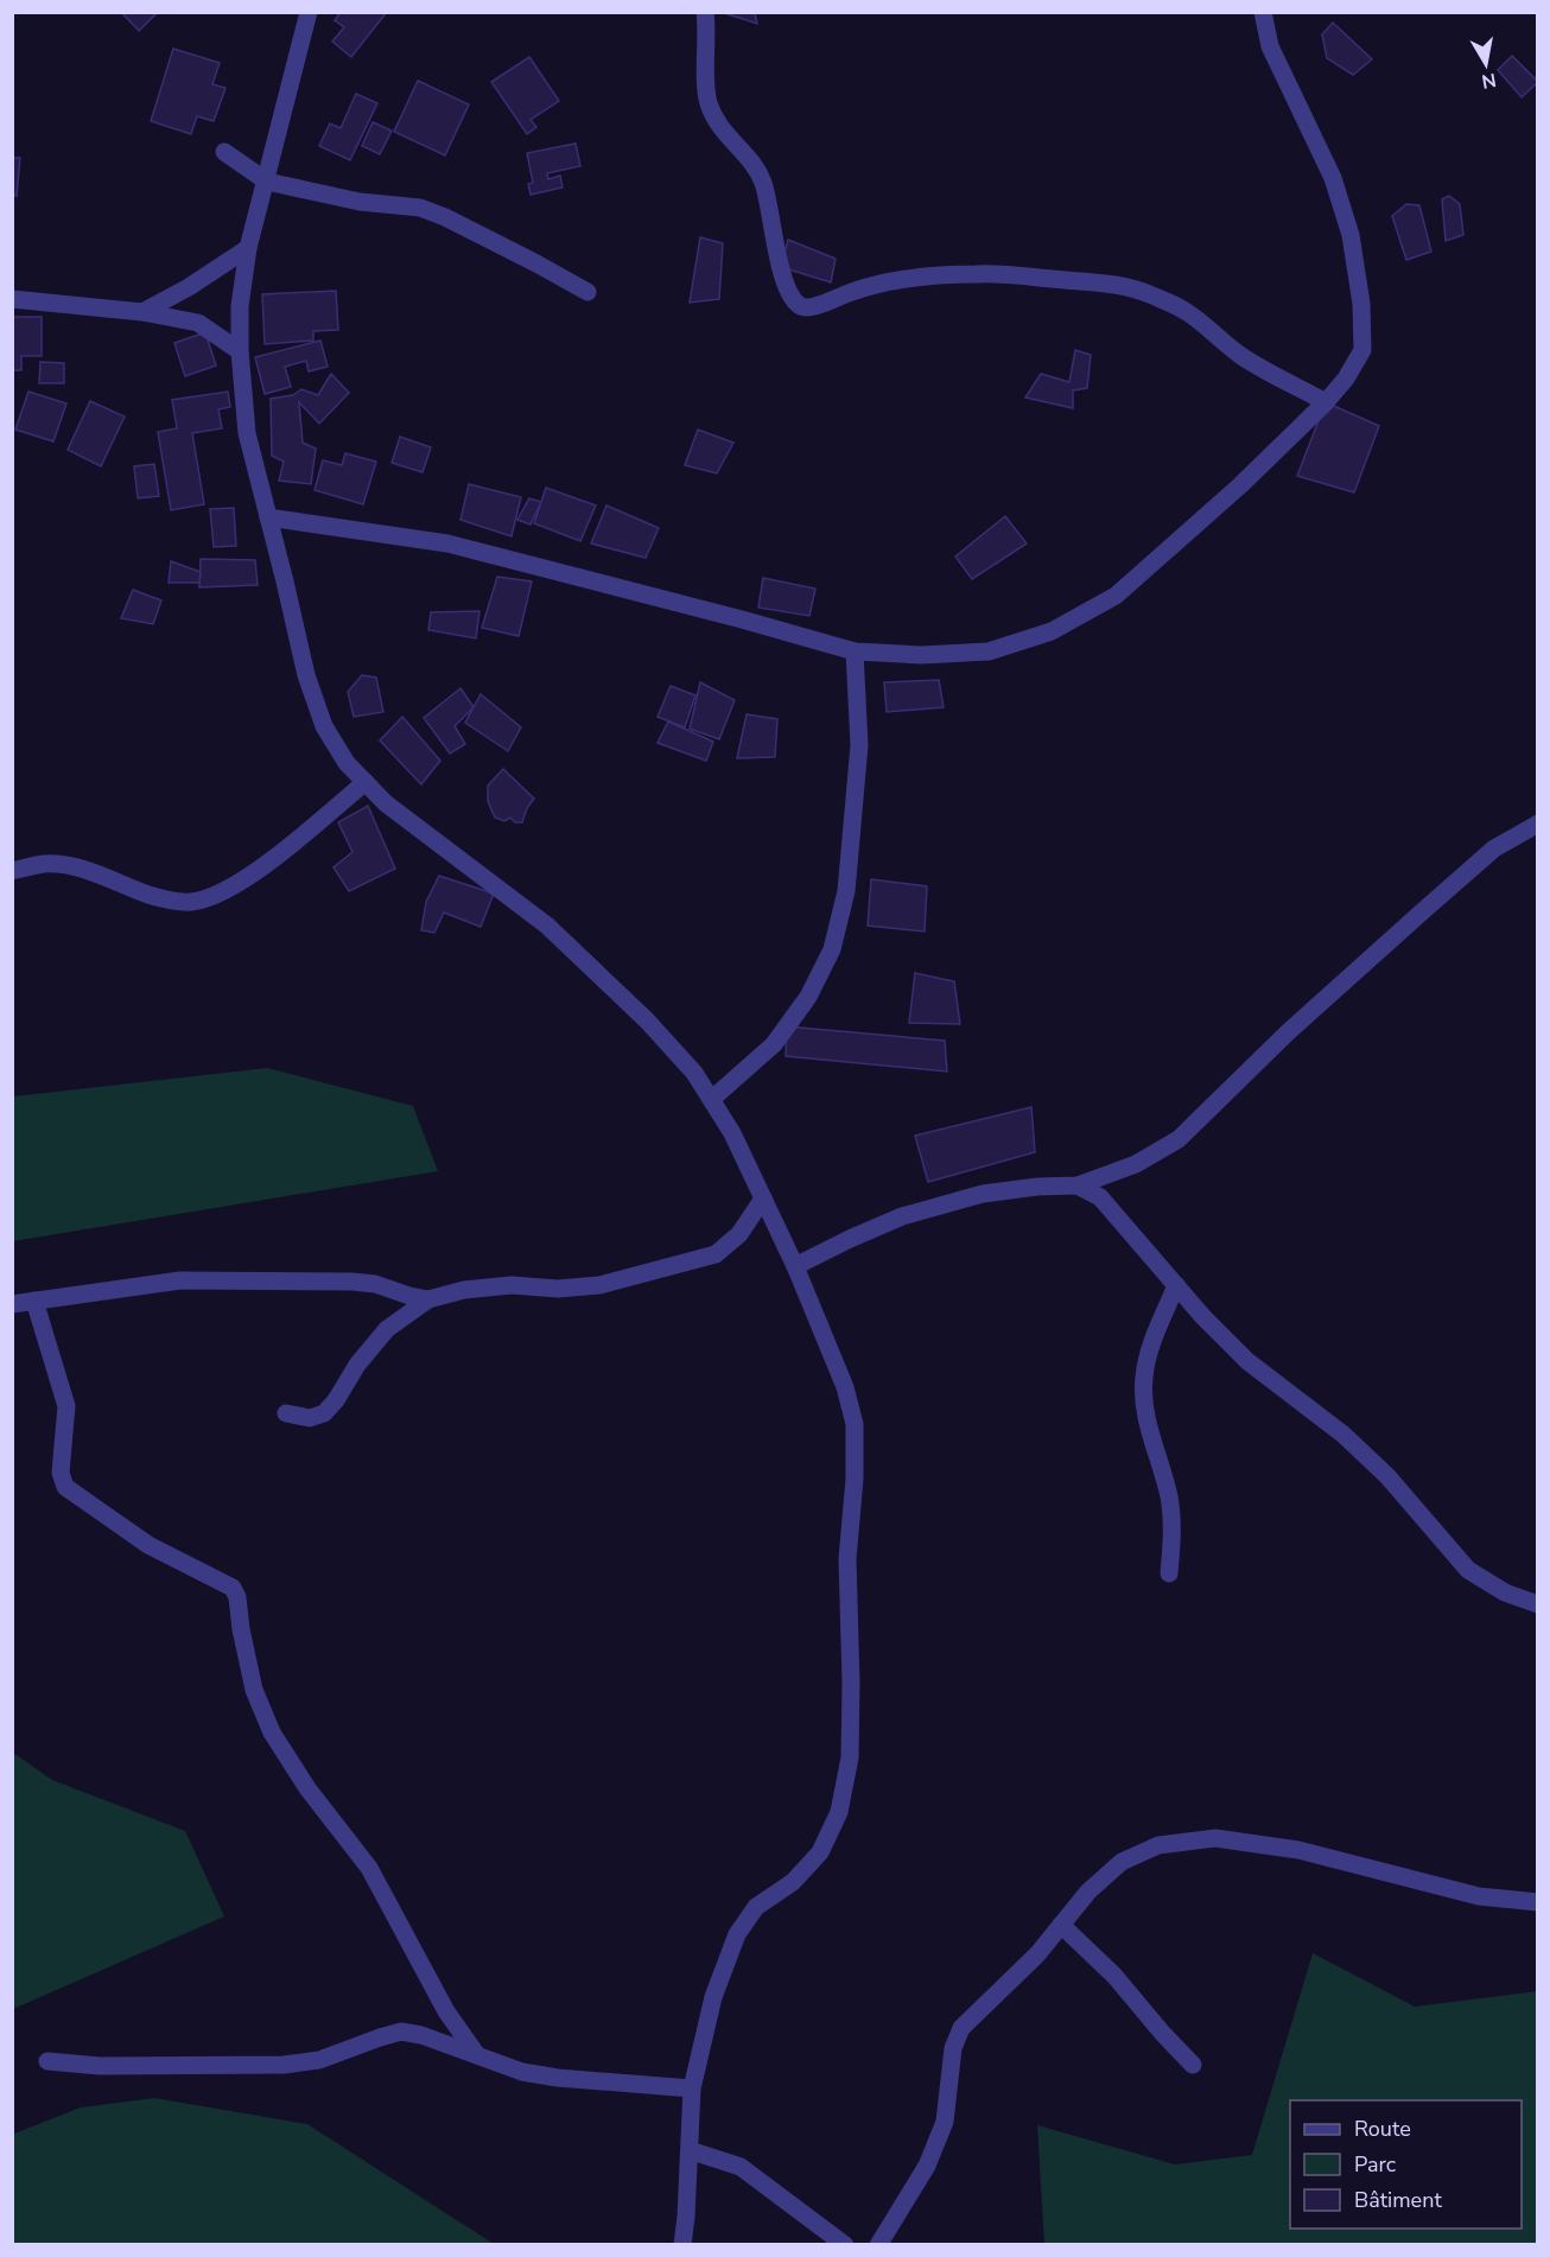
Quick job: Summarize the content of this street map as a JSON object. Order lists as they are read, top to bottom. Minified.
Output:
{"legend":["Route","Parc","Bâtiment"],"north":"bottom"}
